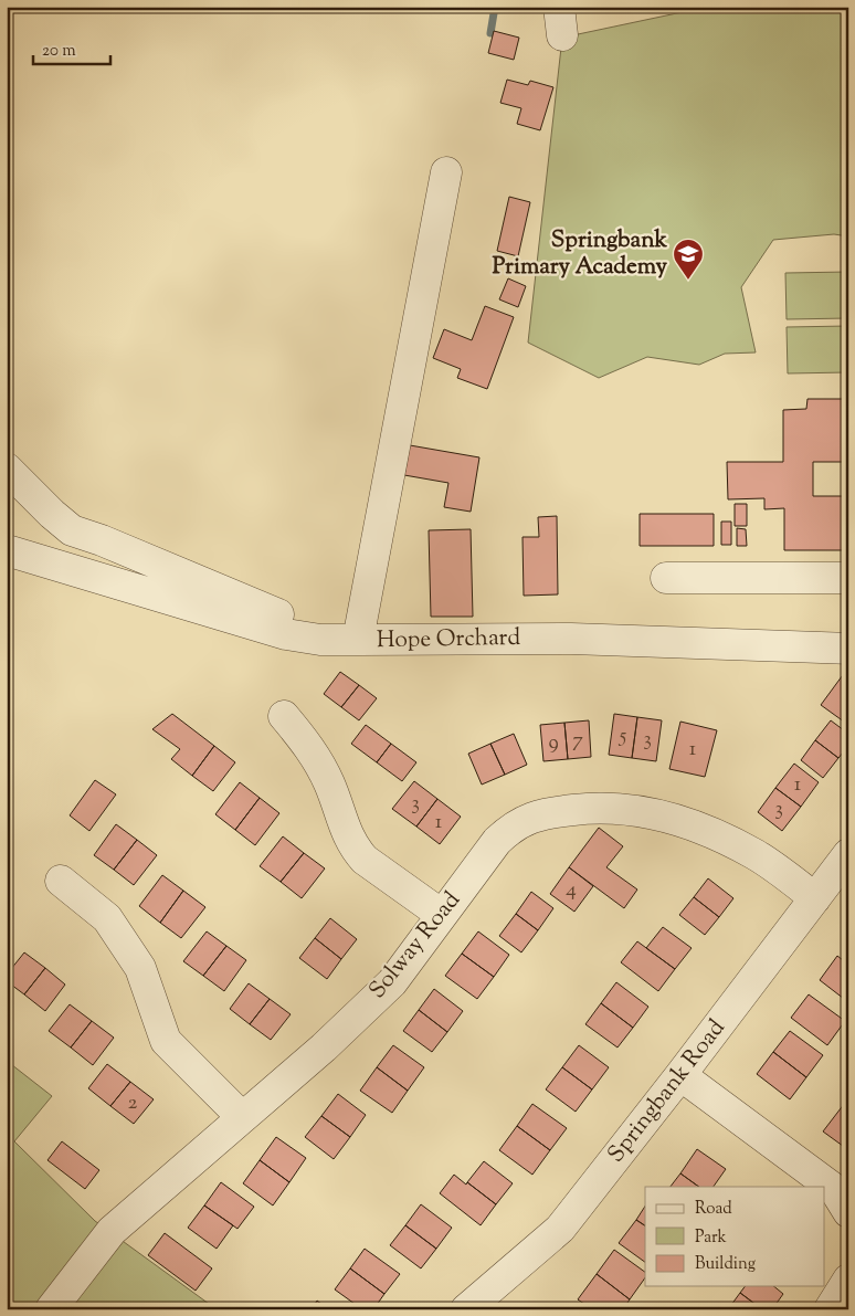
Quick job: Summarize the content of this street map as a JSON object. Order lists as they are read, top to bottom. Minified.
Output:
{"streets":{"street":["Hope Orchard","Solway Road","Springbank Road"]},"crossings":[["Solway Road","Springbank Road"]],"places":{"school or university":["Springbank Primary Academy"]},"house_numbers":["5","3","7","9","1","1","3","3","1","4","2"],"legend":["Road","Park","Building"],"scale_bar":"20 m"}
